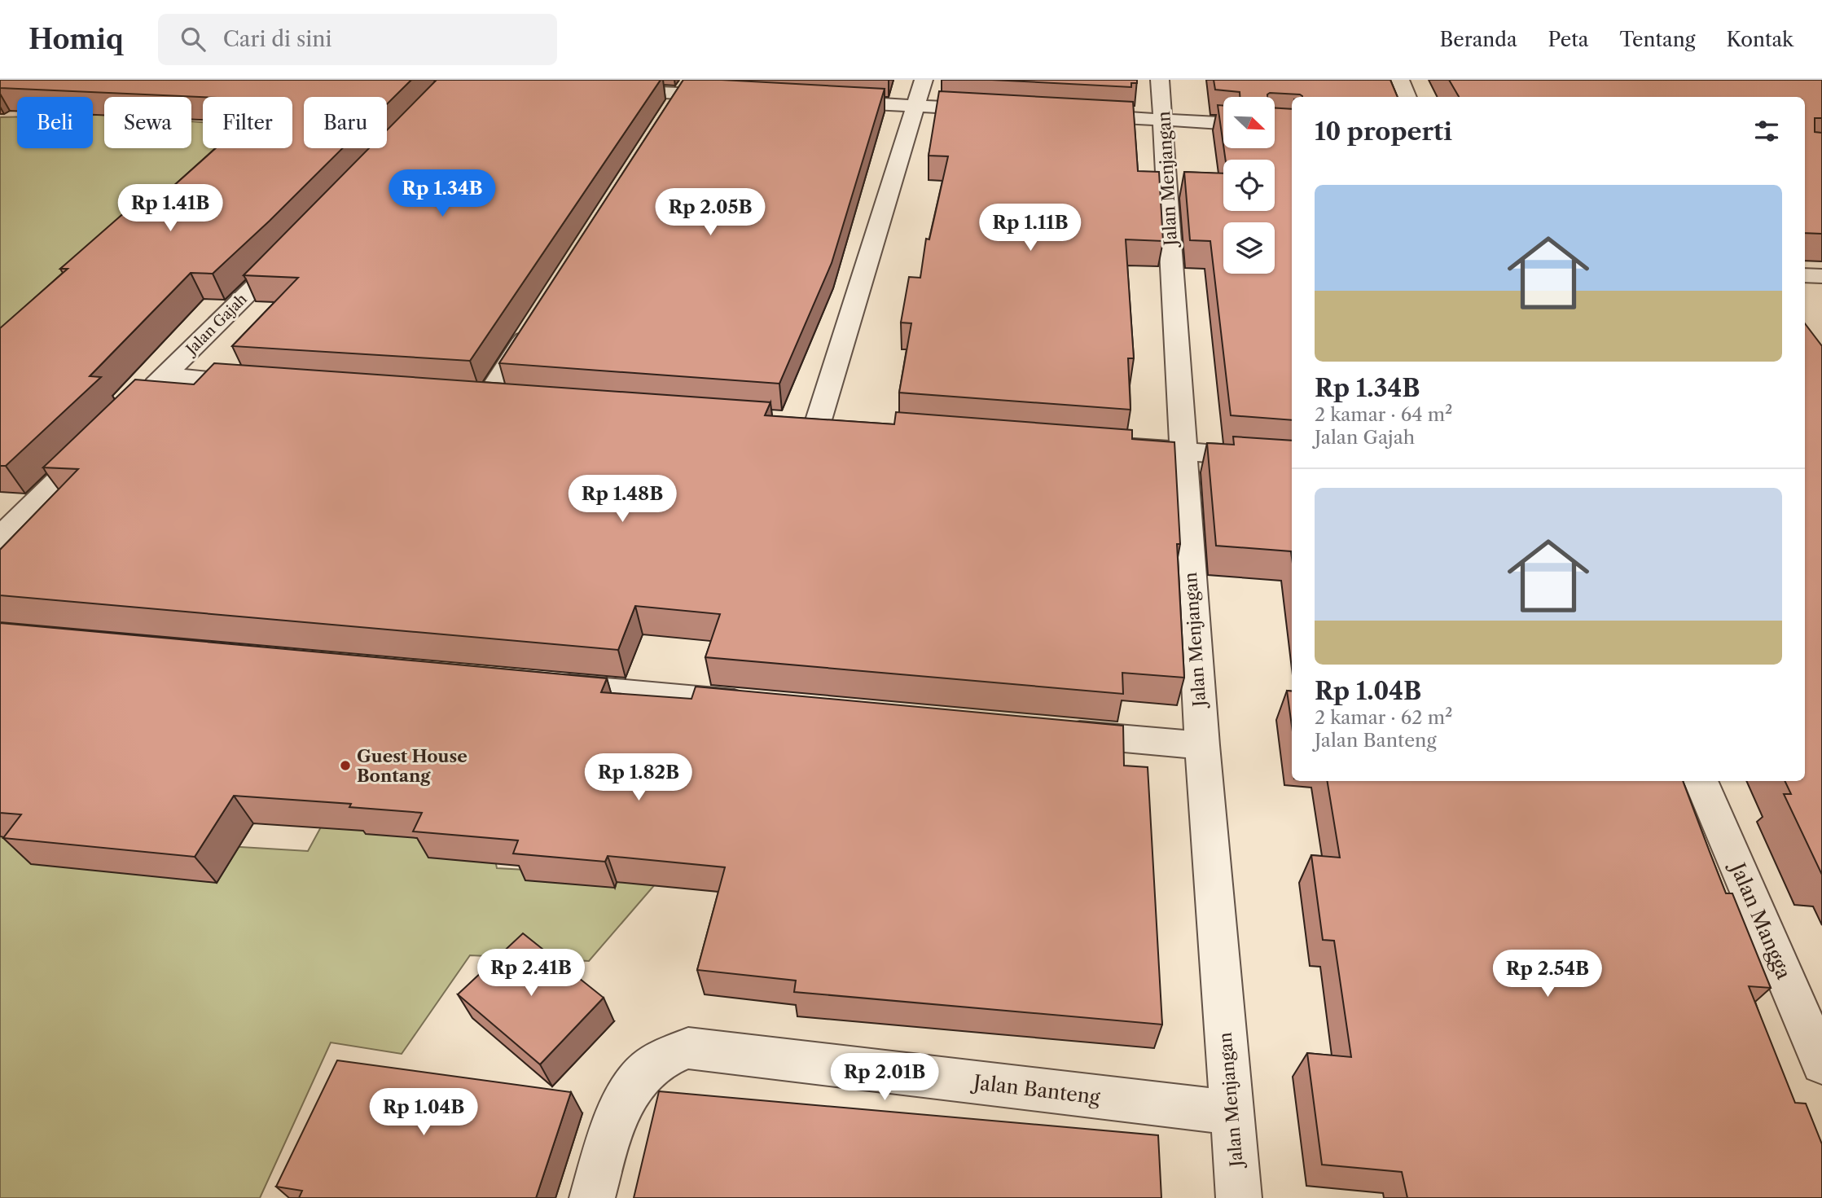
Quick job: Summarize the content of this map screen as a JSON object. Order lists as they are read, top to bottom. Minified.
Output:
{"streets":{"street":["Jalan Menjangan","Jalan Gajah","Jalan Mangga","Jalan Banteng"]},"crossings":[["Jalan Menjangan","Jalan Banteng"]],"places":["Guest House Bontang"],"north":"bottom right","page":{"header":"Homiq","search":"Cari di sini","nav":["Beranda","Peta","Tentang","Kontak"],"chip":["Beli","Sewa","Filter","Baru"],"heading":"10 properti","list":[{"name":"Rp 1.34B","note":"2 kamar · 64 m² · Jalan Gajah"},{"name":"Rp 1.04B","note":"2 kamar · 62 m² · Jalan Banteng"}],"price":["Rp 1.34B","Rp 1.41B","Rp 2.05B","Rp 1.11B","Rp 1.48B","Rp 1.82B","Rp 2.41B","Rp 2.54B","Rp 2.01B","Rp 1.04B"]}}
